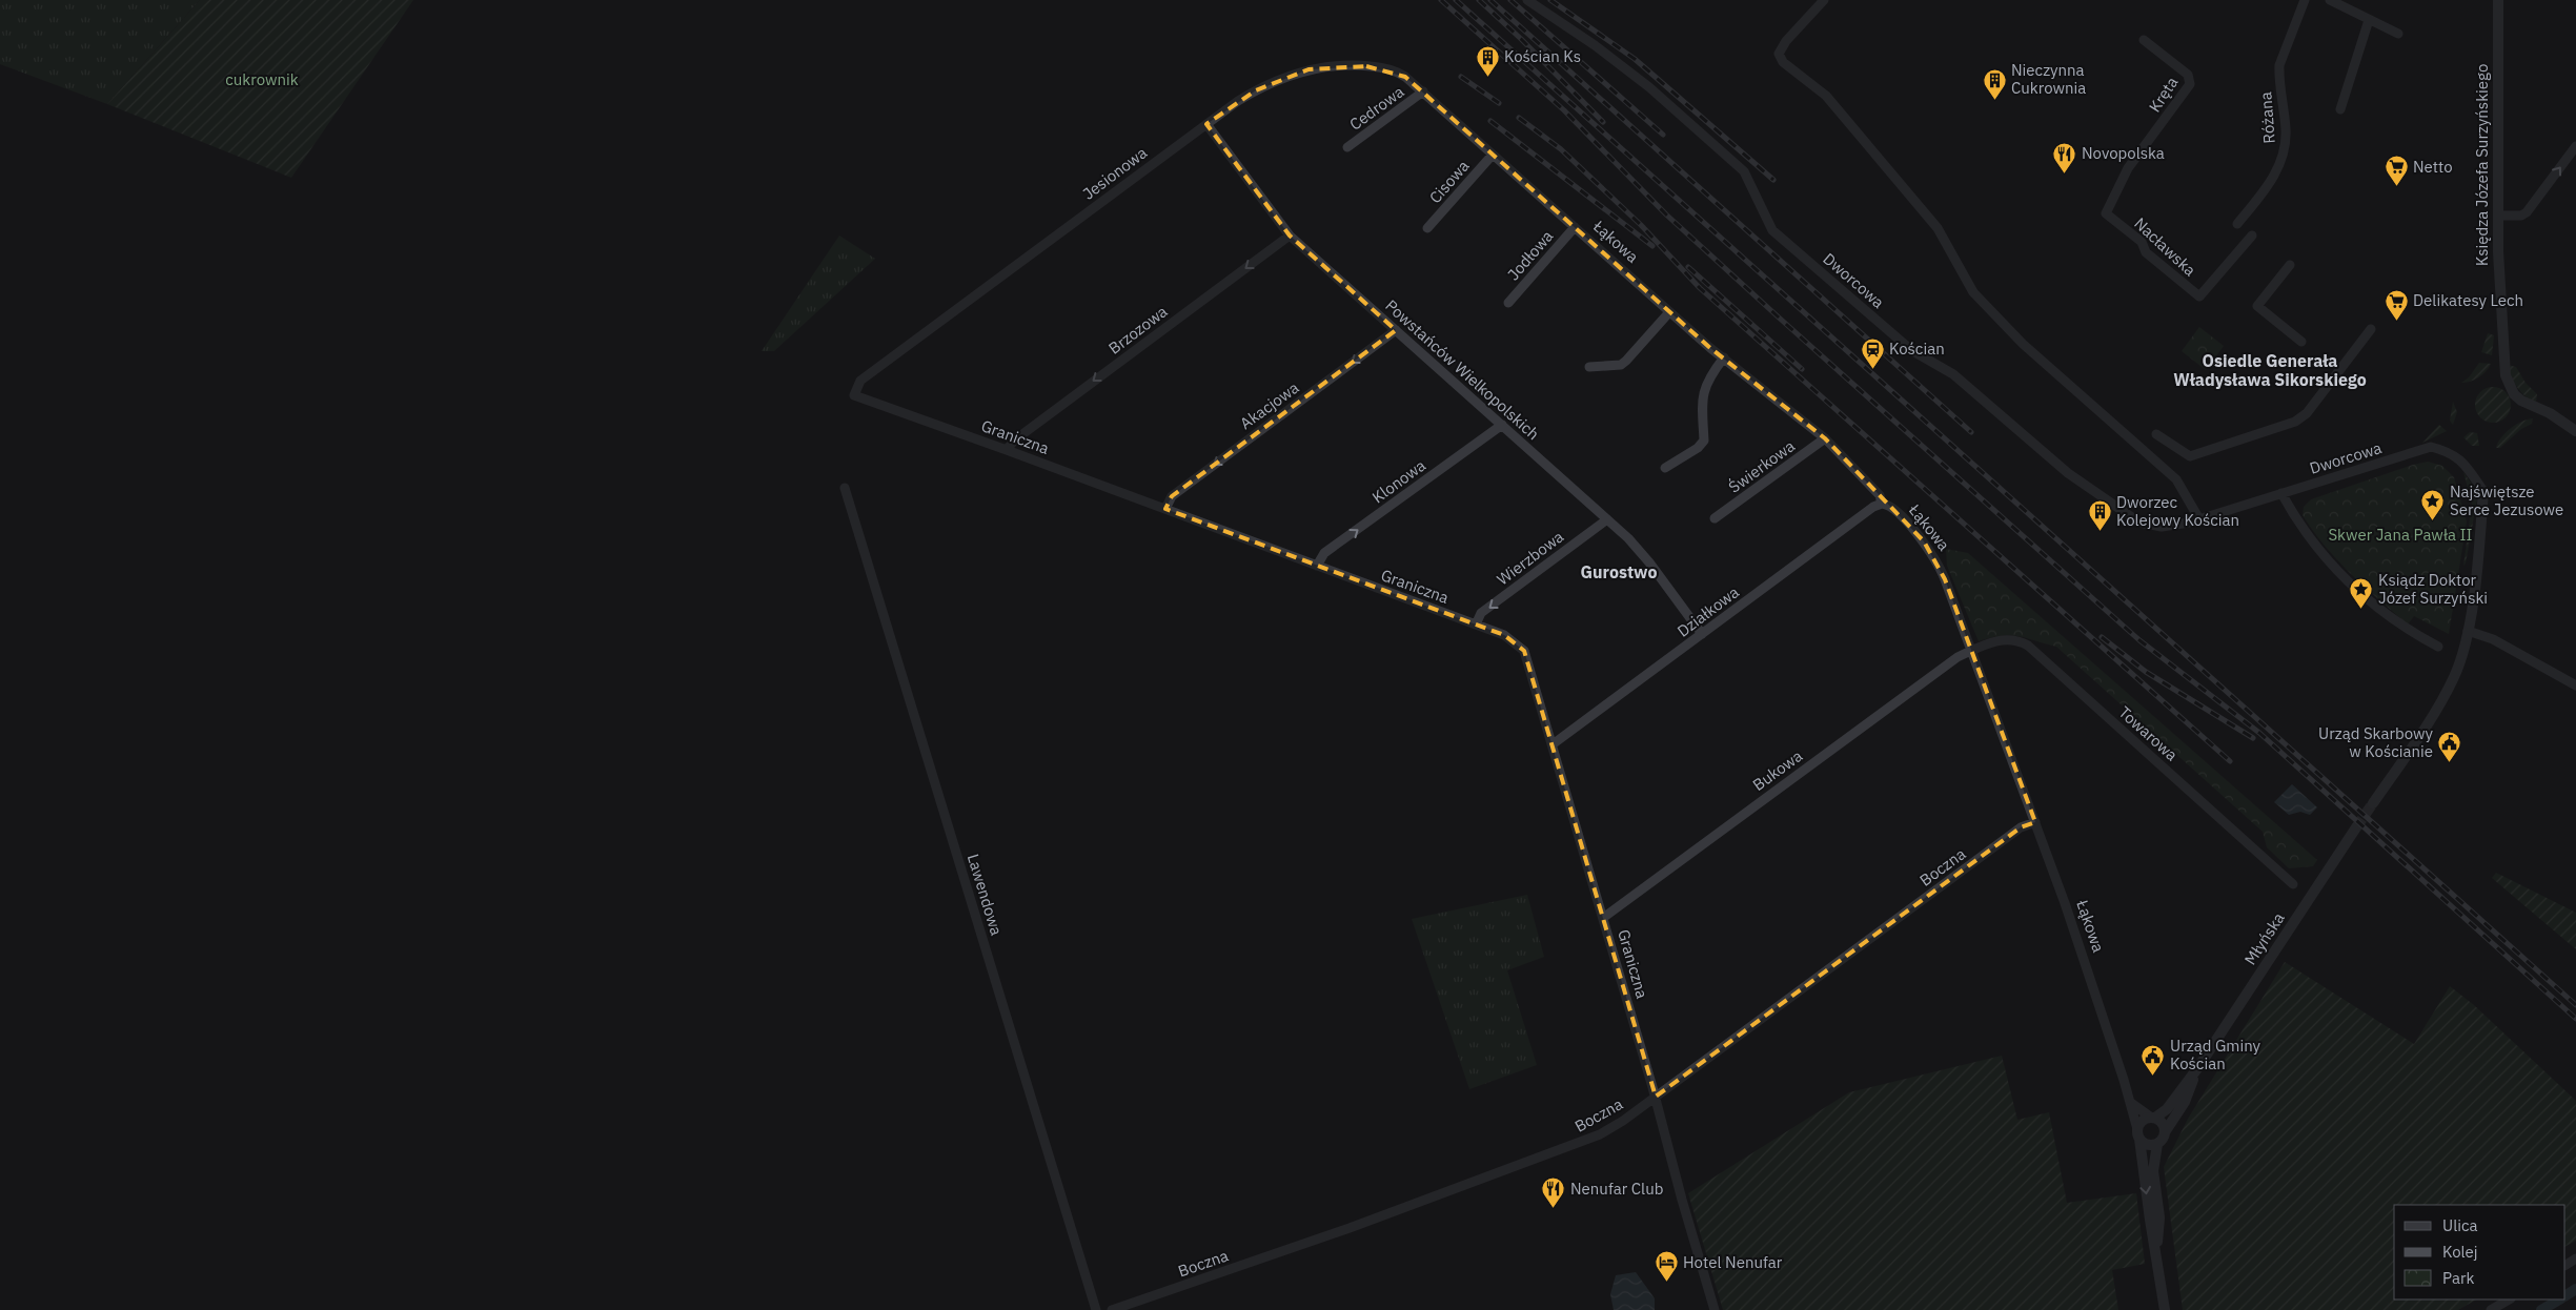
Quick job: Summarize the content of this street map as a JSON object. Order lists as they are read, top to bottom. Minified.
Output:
{"streets":{"street":["Kręta","Cedrowa","Różana","Księdza Józefa Surzyńskiego","Jesionowa","Cisowa","Łąkowa","Nacławska","Jodłowa","Dworcowa","Brzozowa","Powstańców Wielkopolskich","Akacjowa","Graniczna","Świerkowa","Klonowa","Wierzbowa","Działkowa","Towarowa","Bukowa","Boczna","Lawendowa","Młyńska"]},"crossings":[["Kręta","Nacławska"],["Cedrowa","Jesionowa"],["Cedrowa","Łąkowa"],["Jesionowa","Łąkowa"],["Jesionowa","Powstańców Wielkopolskich"],["Jesionowa","Graniczna"],["Cisowa","Łąkowa"],["Łąkowa","Jodłowa"],["Łąkowa","Świerkowa"],["Łąkowa","Działkowa"],["Łąkowa","Towarowa"],["Łąkowa","Bukowa"],["Łąkowa","Boczna"],["Łąkowa","Młyńska"],["Brzozowa","Powstańców Wielkopolskich"],["Brzozowa","Graniczna"],["Powstańców Wielkopolskich","Akacjowa"],["Powstańców Wielkopolskich","Klonowa"],["Powstańców Wielkopolskich","Wierzbowa"],["Powstańców Wielkopolskich","Działkowa"],["Akacjowa","Graniczna"],["Graniczna","Klonowa"],["Graniczna","Wierzbowa"],["Graniczna","Działkowa"],["Graniczna","Bukowa"],["Graniczna","Boczna"],["Towarowa","Bukowa"]],"one_way":["Brzozowa","Akacjowa","Klonowa","Wierzbowa"],"districts":["Osiedle Generała Władysława Sikorskiego","Gurostwo"],"parks":["cukrownik","Skwer Jana Pawła II"],"places":{"building":["Kościan Ks","Nieczynna Cukrownia","Dworzec Kolejowy Kościan"],"restaurant":["Novopolska","Nenufar Club"],"supermarket":["Netto","Delikatesy Lech"],"station":["Kościan"],"place":["Najświętsze Serce Jezusowe","Ksiądz Doktor Józef Surzyński"],"public building":["Urząd Skarbowy w Kościanie","Urząd Gminy Kościan"],"hotel":["Hotel Nenufar"]},"legend":["Ulica","Kolej","Park"]}
